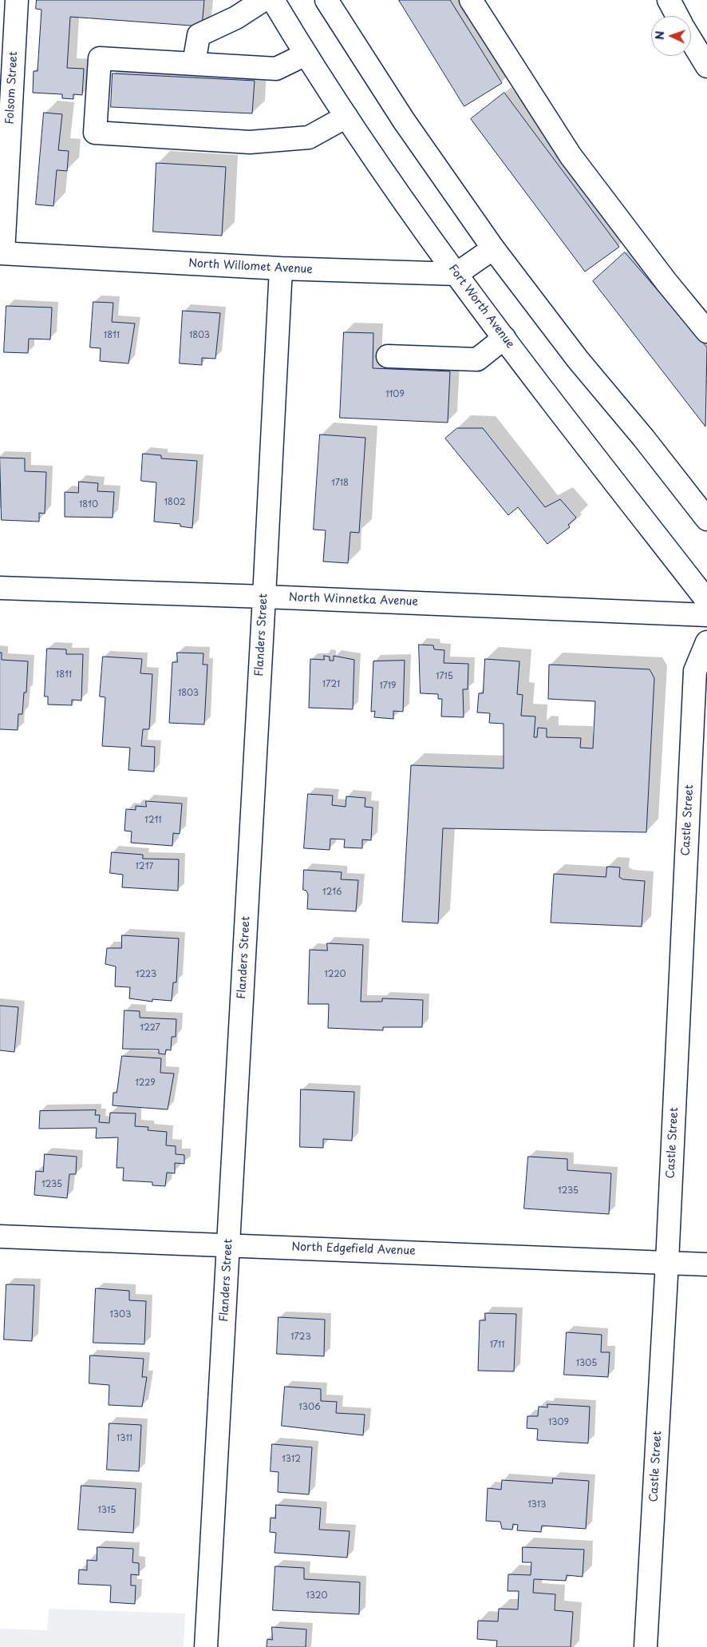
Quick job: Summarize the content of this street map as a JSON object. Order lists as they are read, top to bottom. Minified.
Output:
{"streets":{"street":["Folsom Street","North Willomet Avenue","Fort Worth Avenue","North Winnetka Avenue","Flanders Street","Castle Street","North Edgefield Avenue"]},"crossings":[["Folsom Street","North Willomet Avenue"],["North Willomet Avenue","Fort Worth Avenue"],["North Willomet Avenue","Flanders Street"],["North Winnetka Avenue","Flanders Street"],["Flanders Street","North Edgefield Avenue"],["Castle Street","North Edgefield Avenue"]],"house_numbers":["1811","1803","1109","1718","1802","1810","1811","1715","1721","1719","1803","1211","1217","1216","1223","1220","1227","1229","1235","1235","1303","1723","1711","1305","1306","1309","1311","1312","1313","1315","1320"],"north":"left"}
